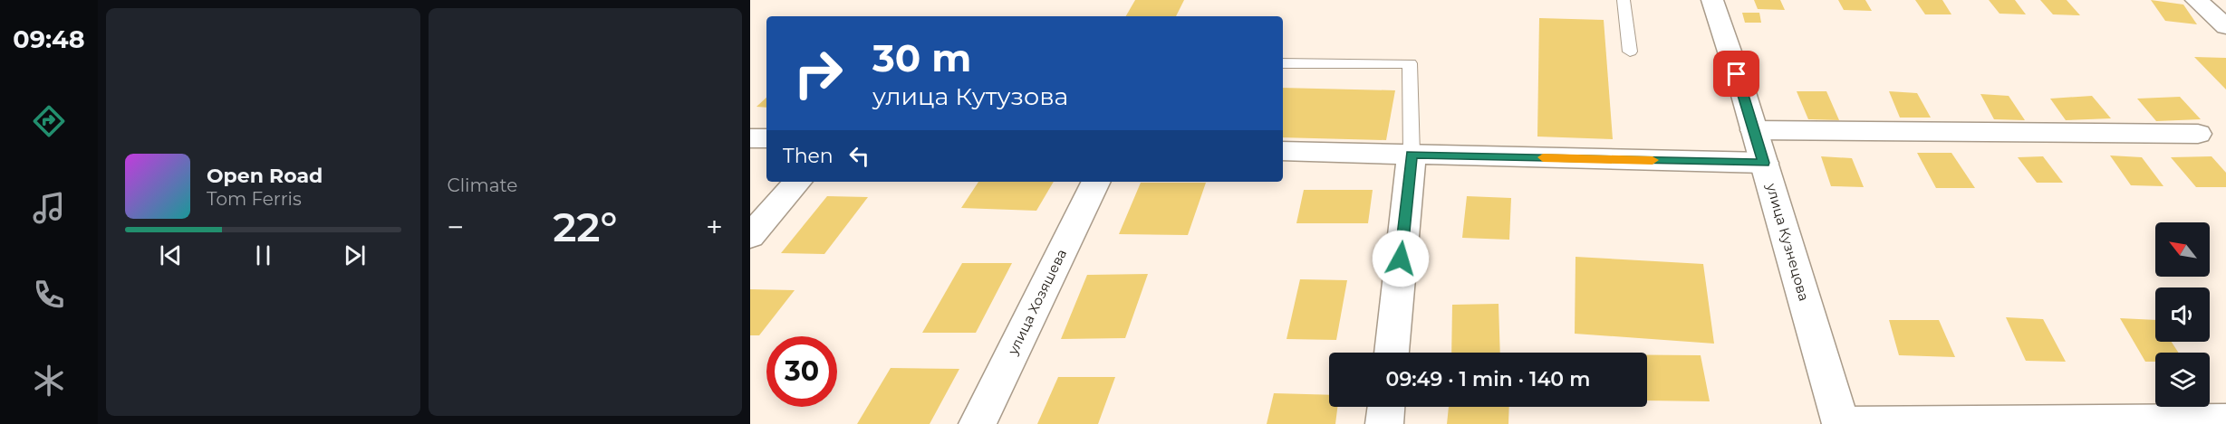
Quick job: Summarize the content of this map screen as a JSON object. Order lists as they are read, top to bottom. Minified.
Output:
{"streets":{"street":["улица Кузнецова","улица Хозяшева"]},"north":"top left","page":{"tabs":"09:48","tile":"Climate","turn":["30 m","улица Кутузова"],"then":"Then","song":["Open Road","Tom Ferris"],"heat":["−","22°","+"],"limit":"30","trip":"09:49 · 1 min · 140 m"}}
